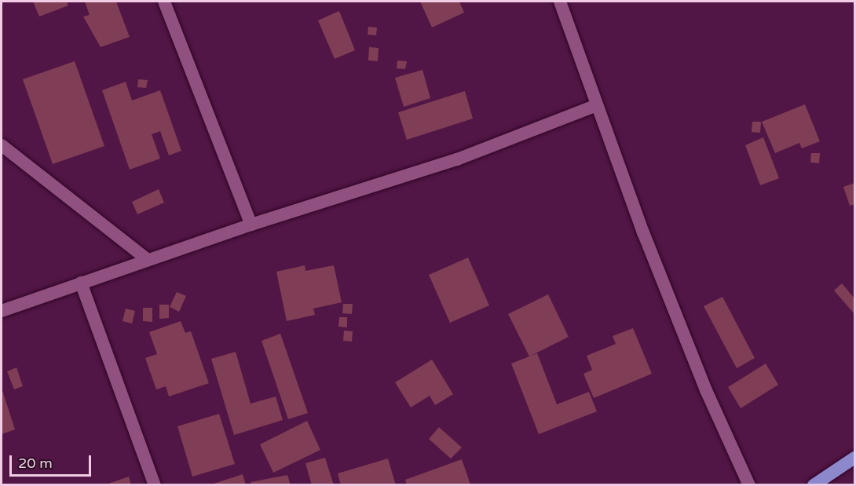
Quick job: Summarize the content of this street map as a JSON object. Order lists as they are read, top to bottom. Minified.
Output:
{"scale_bar":"20 m"}
